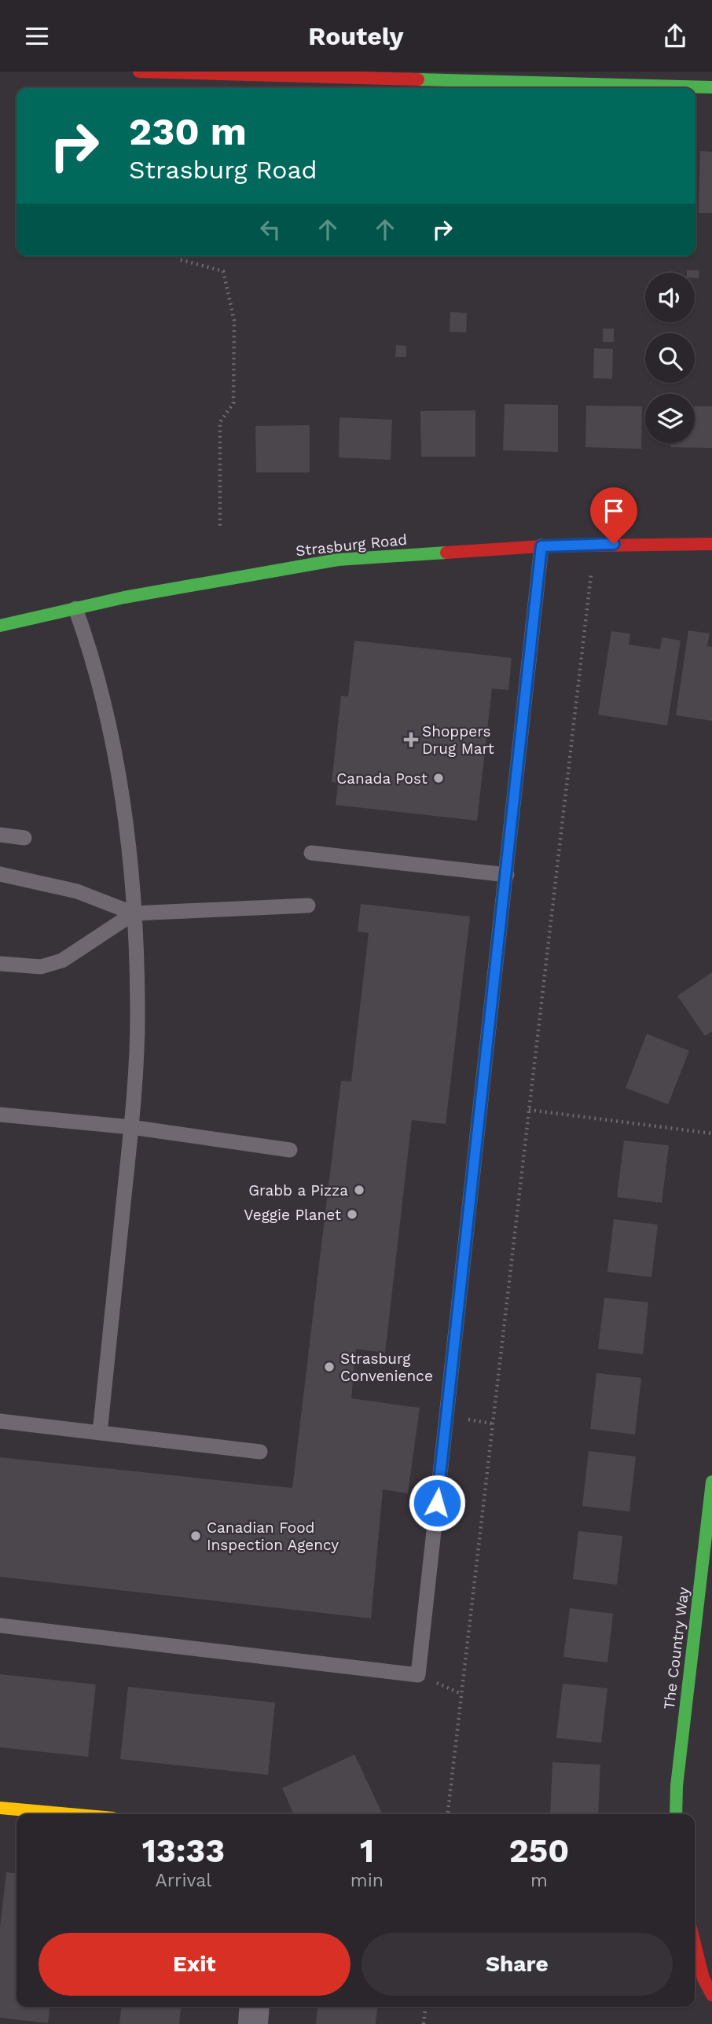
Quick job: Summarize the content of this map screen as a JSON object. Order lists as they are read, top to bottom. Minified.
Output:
{"streets":{"street":["Strasburg Road","The Country Way"]},"places":{"health":["Shoppers Drug Mart"],"other":["Canada Post","Grabb a Pizza","Veggie Planet","Strasburg Convenience","Canadian Food Inspection Agency"]},"page":{"header":"Routely","turn":["230 m","Strasburg Road"],"eta":["13:33","Arrival","1","min","250","m"],"buttons":["Exit","Share"]}}
